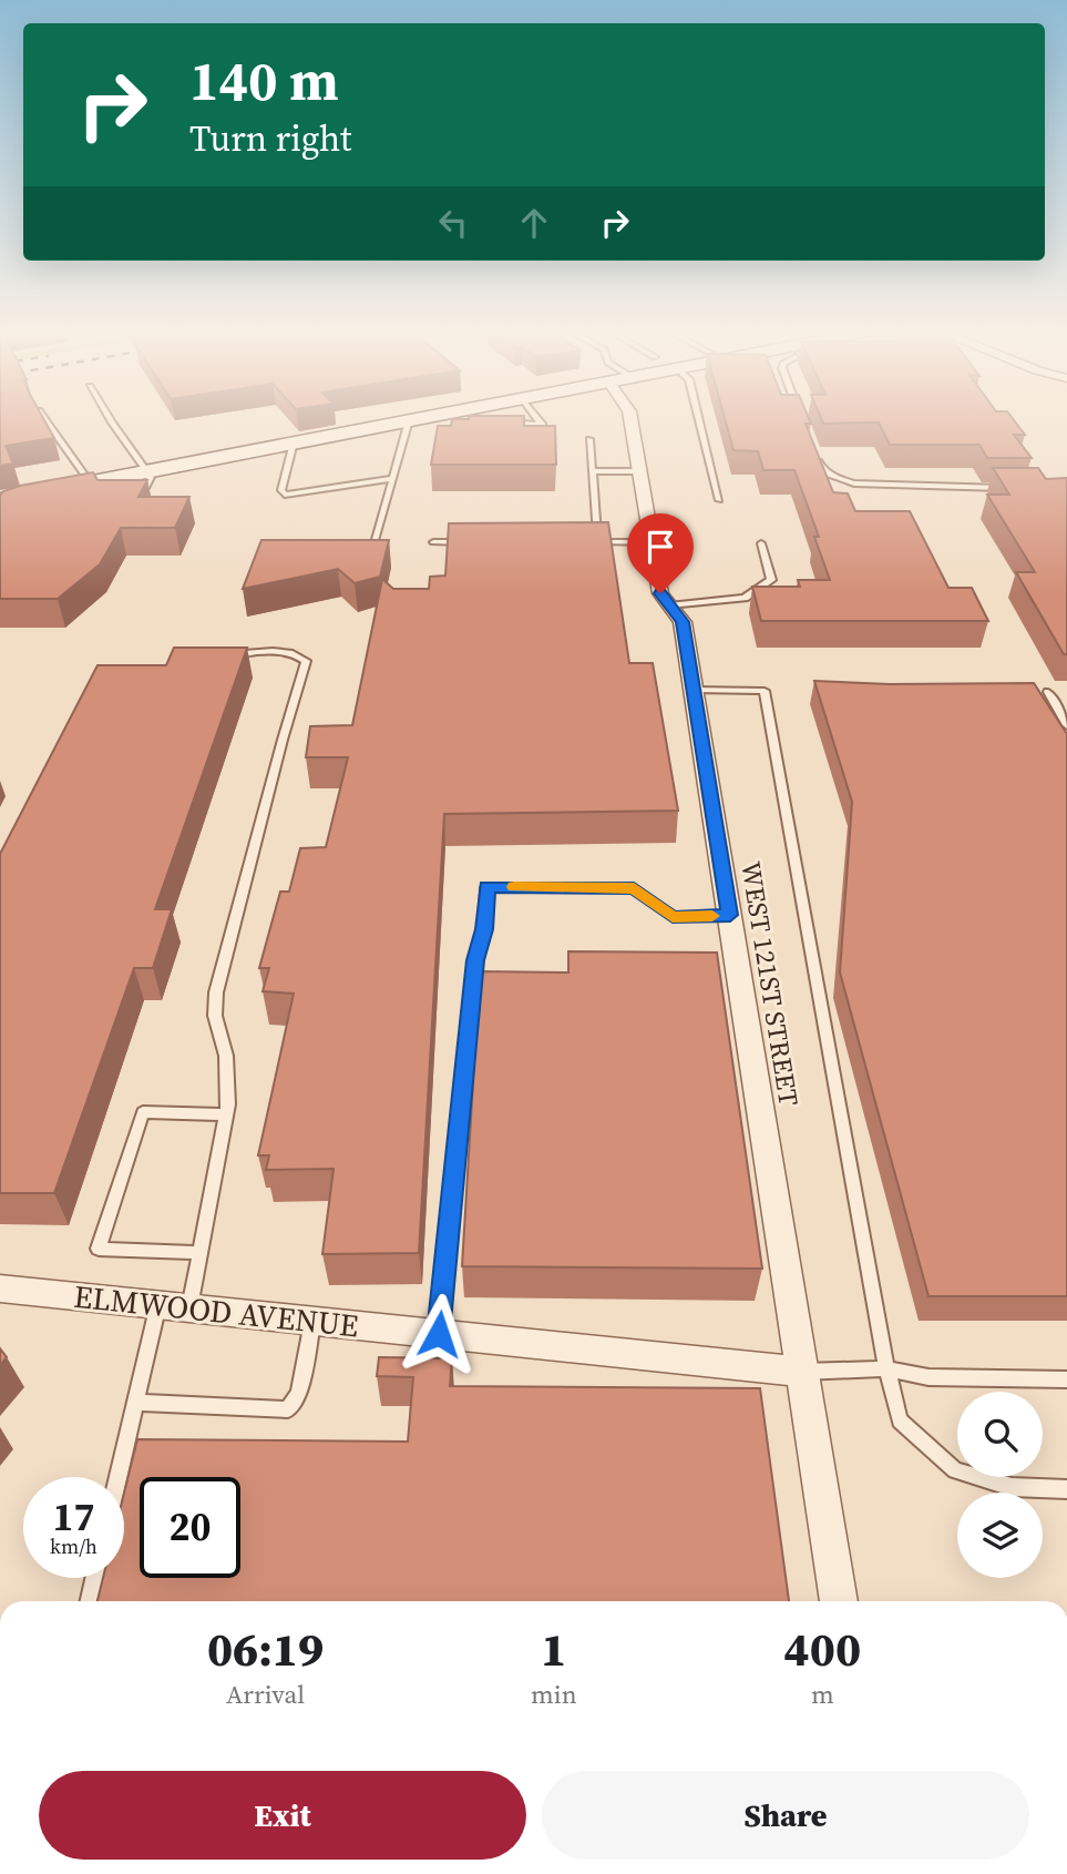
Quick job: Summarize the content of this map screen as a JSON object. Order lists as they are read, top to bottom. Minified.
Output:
{"streets":{"street":["WEST 121ST STREET","ELMWOOD AVENUE"]},"crossings":[["WEST 121ST STREET","ELMWOOD AVENUE"]],"page":{"turn":["140 m","Turn right"],"speed":"17 km/h","limit":"20","eta":["06:19","Arrival","1","min","400","m"],"buttons":["Exit","Share"]}}
